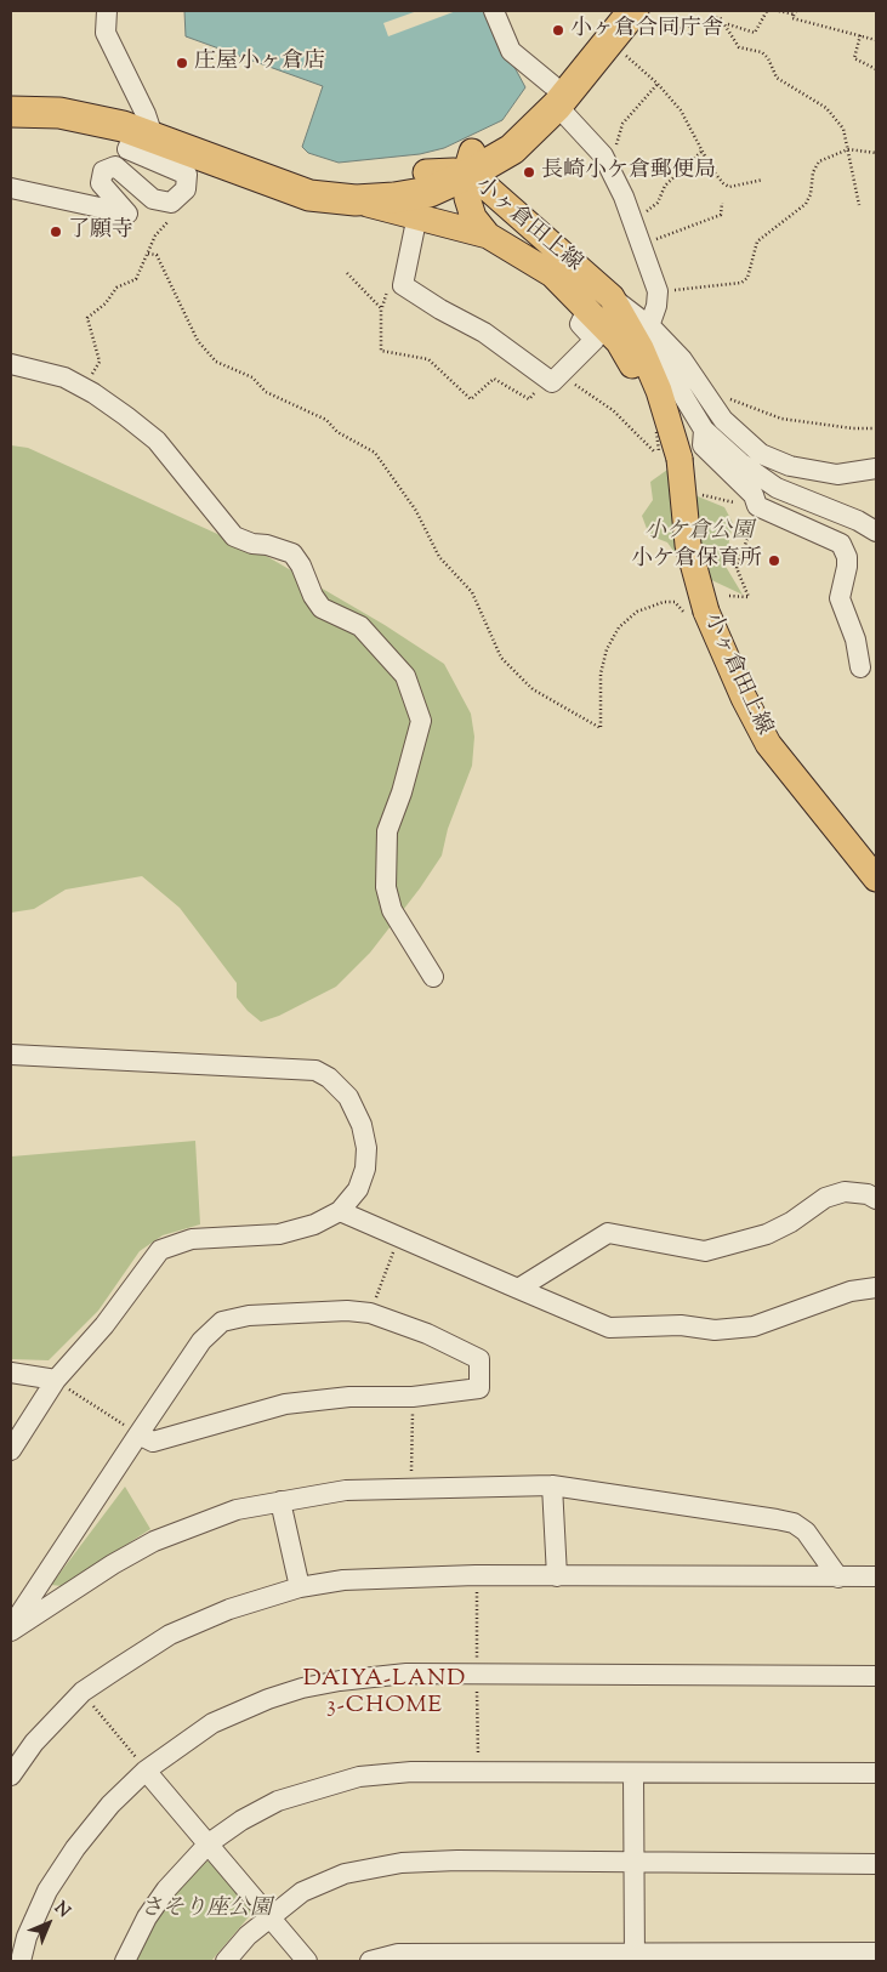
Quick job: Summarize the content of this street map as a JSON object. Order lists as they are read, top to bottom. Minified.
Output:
{"streets":{"main road":["小ヶ倉田上線"]},"districts":["DAIYA-LAND 3-CHOME"],"parks":["小ケ倉公園","さそり座公園"],"places":["小ヶ倉合同庁舎","庄屋小ヶ倉店","長崎小ケ倉郵便局","了願寺","小ケ倉保育所"],"north":"top right"}
